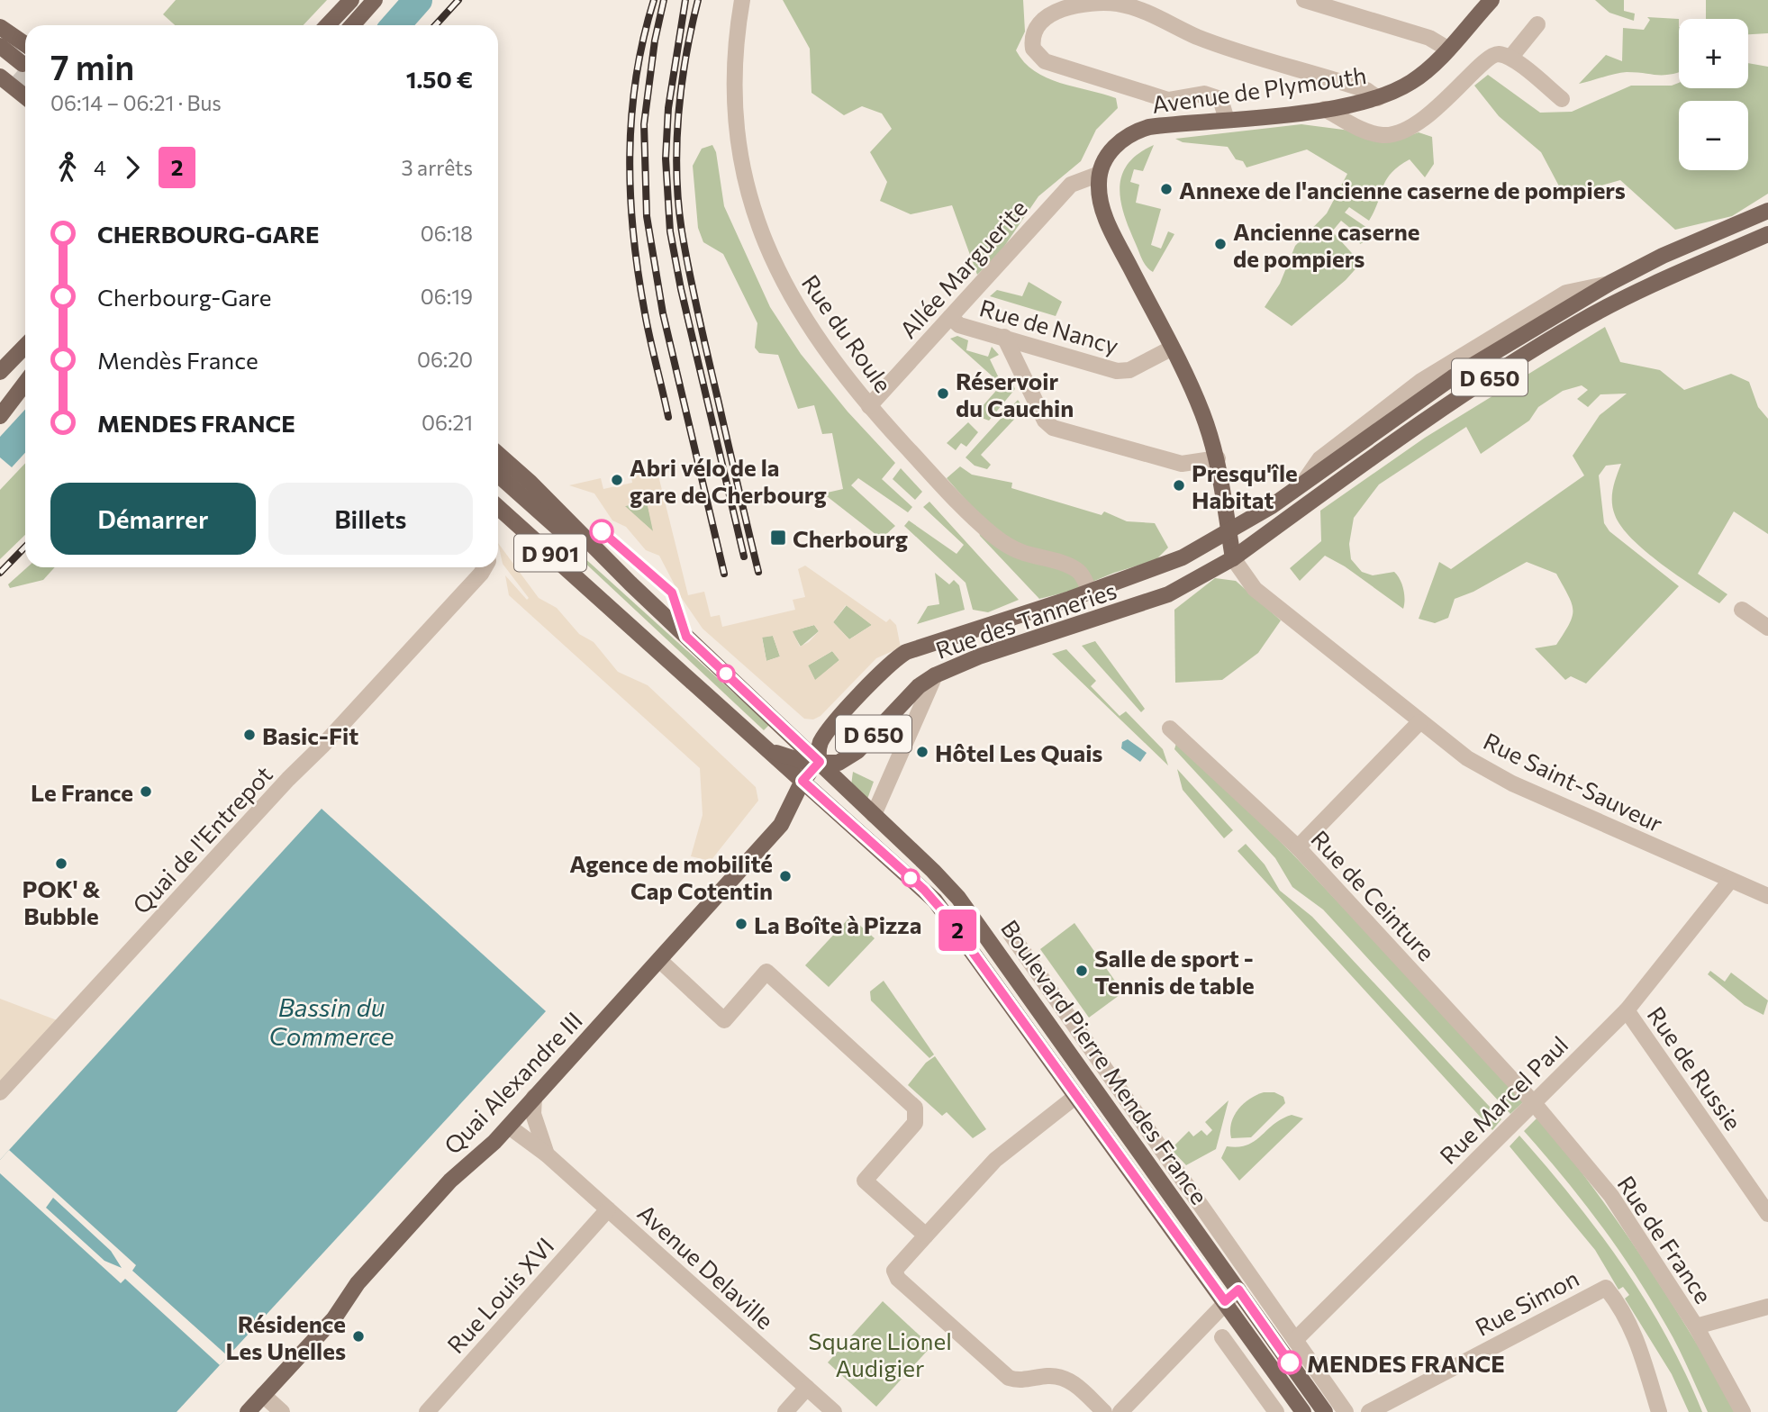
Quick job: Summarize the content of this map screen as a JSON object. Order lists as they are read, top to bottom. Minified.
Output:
{"streets":{"main road":["Avenue de Plymouth","D 650","D 901","Rue des Tanneries","Boulevard Pierre Mendes France","Quai Alexandre III"],"street":["Allée Marguerite","Rue de Nancy","Rue du Roule","Rue Saint-Sauveur","Quai de l'Entrepot","Rue de Ceinture","Rue de Russie","Rue Marcel Paul","Rue de France","Avenue Delaville","Rue Louis XVI","Rue Simon"]},"crossings":[["Avenue de Plymouth","Allée Marguerite"],["Allée Marguerite","Rue de Nancy"],["Allée Marguerite","Rue du Roule"],["Rue du Roule","Rue des Tanneries"],["D 650","D 901"],["D 650","Rue des Tanneries"],["D 650","Rue Saint-Sauveur"],["D 650","Boulevard Pierre Mendes France"],["D 650","Quai Alexandre III"],["D 901","Rue des Tanneries"],["D 901","Boulevard Pierre Mendes France"],["D 901","Quai Alexandre III"],["Rue des Tanneries","Rue Saint-Sauveur"],["Rue des Tanneries","Boulevard Pierre Mendes France"],["Rue Saint-Sauveur","Rue Marcel Paul"],["Rue de Ceinture","Rue Marcel Paul"],["Rue de Ceinture","Rue de France"],["Boulevard Pierre Mendes France","Quai Alexandre III"],["Boulevard Pierre Mendes France","Rue Marcel Paul"],["Rue de Russie","Rue Marcel Paul"],["Quai Alexandre III","Avenue Delaville"],["Rue Marcel Paul","Rue de France"],["Avenue Delaville","Rue Louis XVI"]],"water":["Bassin du Commerce"],"parks":["Square Lionel Audigier"],"places":{"other":["Annexe de l'ancienne caserne de pompiers","Ancienne caserne de pompiers","Réservoir du Cauchin","Abri vélo de la gare de Cherbourg","Presqu'île Habitat","Basic-Fit","Hôtel Les Quais","Le France","POK' & Bubble","Agence de mobilité Cap Cotentin","La Boîte à Pizza","Salle de sport - Tennis de table","Résidence Les Unelles","MENDES FRANCE"],"transit":["Cherbourg"]},"lines":["bus line 2"],"page":{"on_map":"2","map_buttons":["+","−"],"heading":["7 min","06:14 – 06:21 · Bus","1.50 €"],"legs":["4","2","3 arrêts"],"list":[{"name":"CHERBOURG-GARE","value":"06:18"},{"name":"Cherbourg-Gare","value":"06:19"},{"name":"Mendès France","value":"06:20"},{"name":"MENDES FRANCE","value":"06:21"}],"buttons":["Démarrer","Billets"]}}
